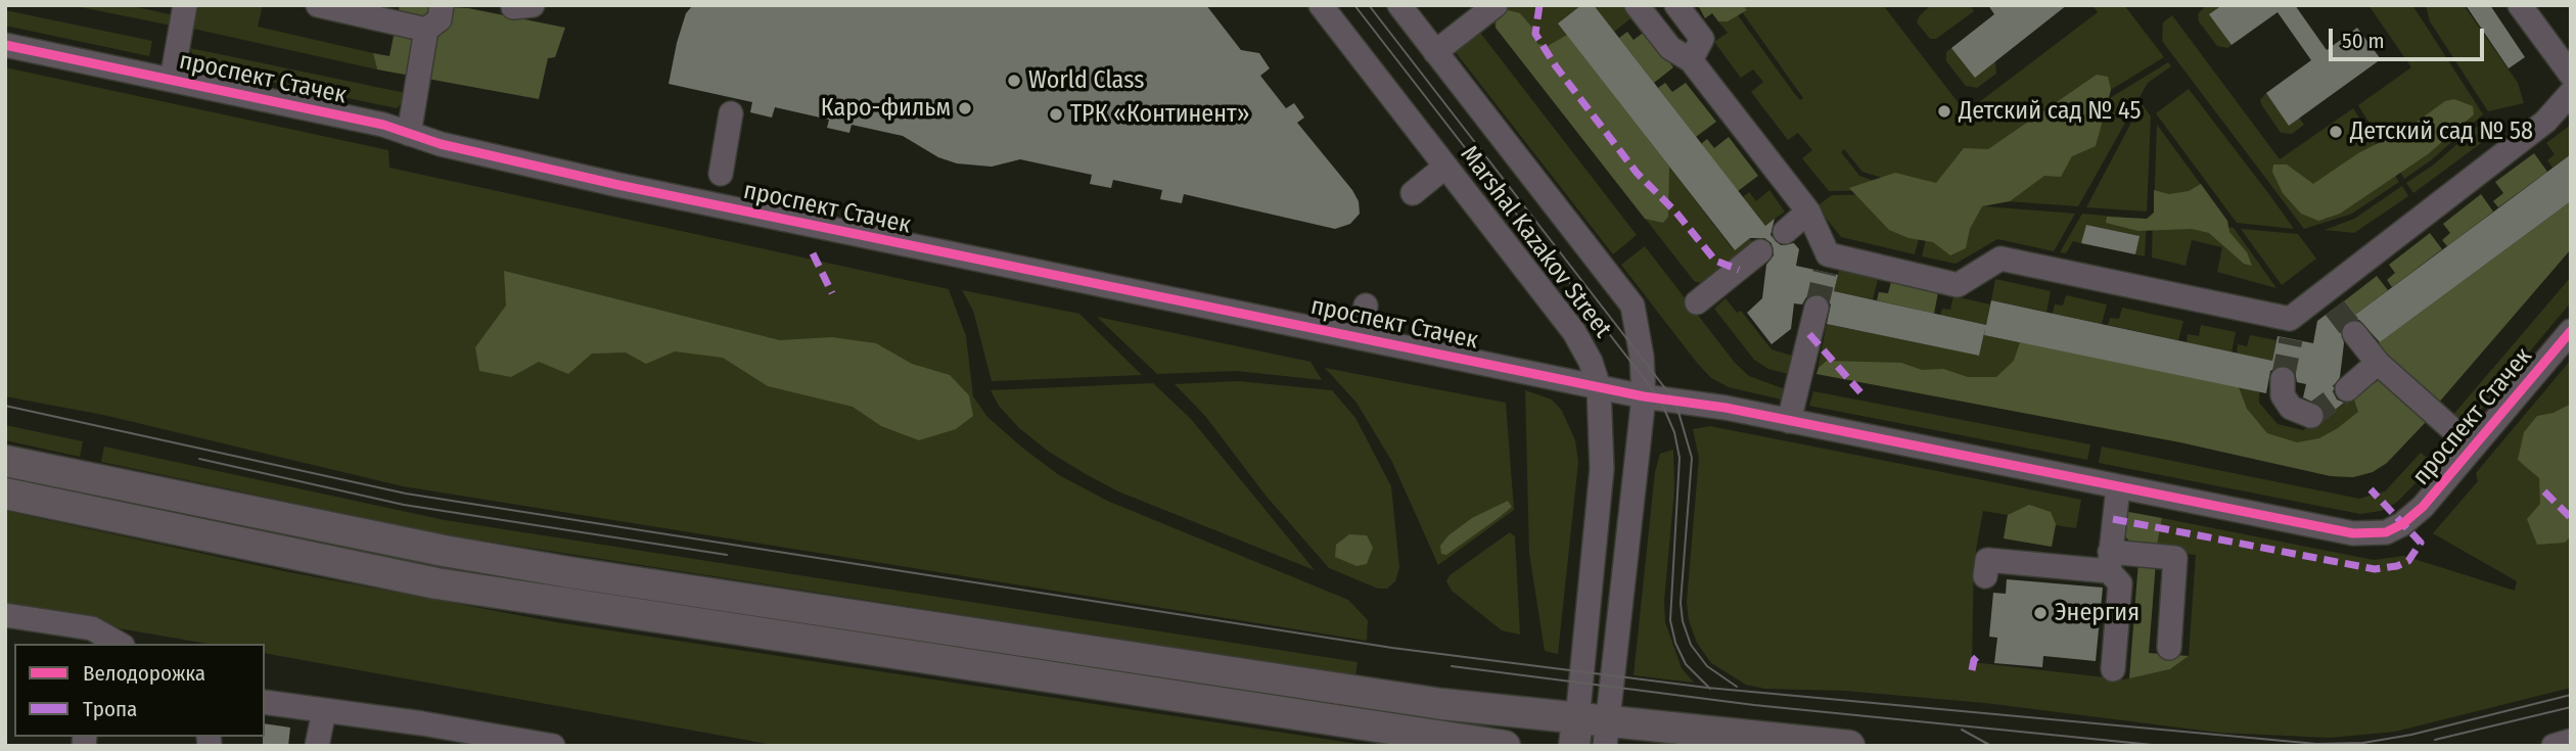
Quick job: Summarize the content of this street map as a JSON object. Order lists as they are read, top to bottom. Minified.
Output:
{"streets":{"street":["проспект Стачек","Marshal Kazakov Street"]},"crossings":[["проспект Стачек","Marshal Kazakov Street"]],"places":["World Class","Каро-фильм","Детский сад № 45","ТРК «Континент»","Детский сад № 58","Энергия"],"legend":["Велодорожка","Тропа"],"scale_bar":"50 m"}
